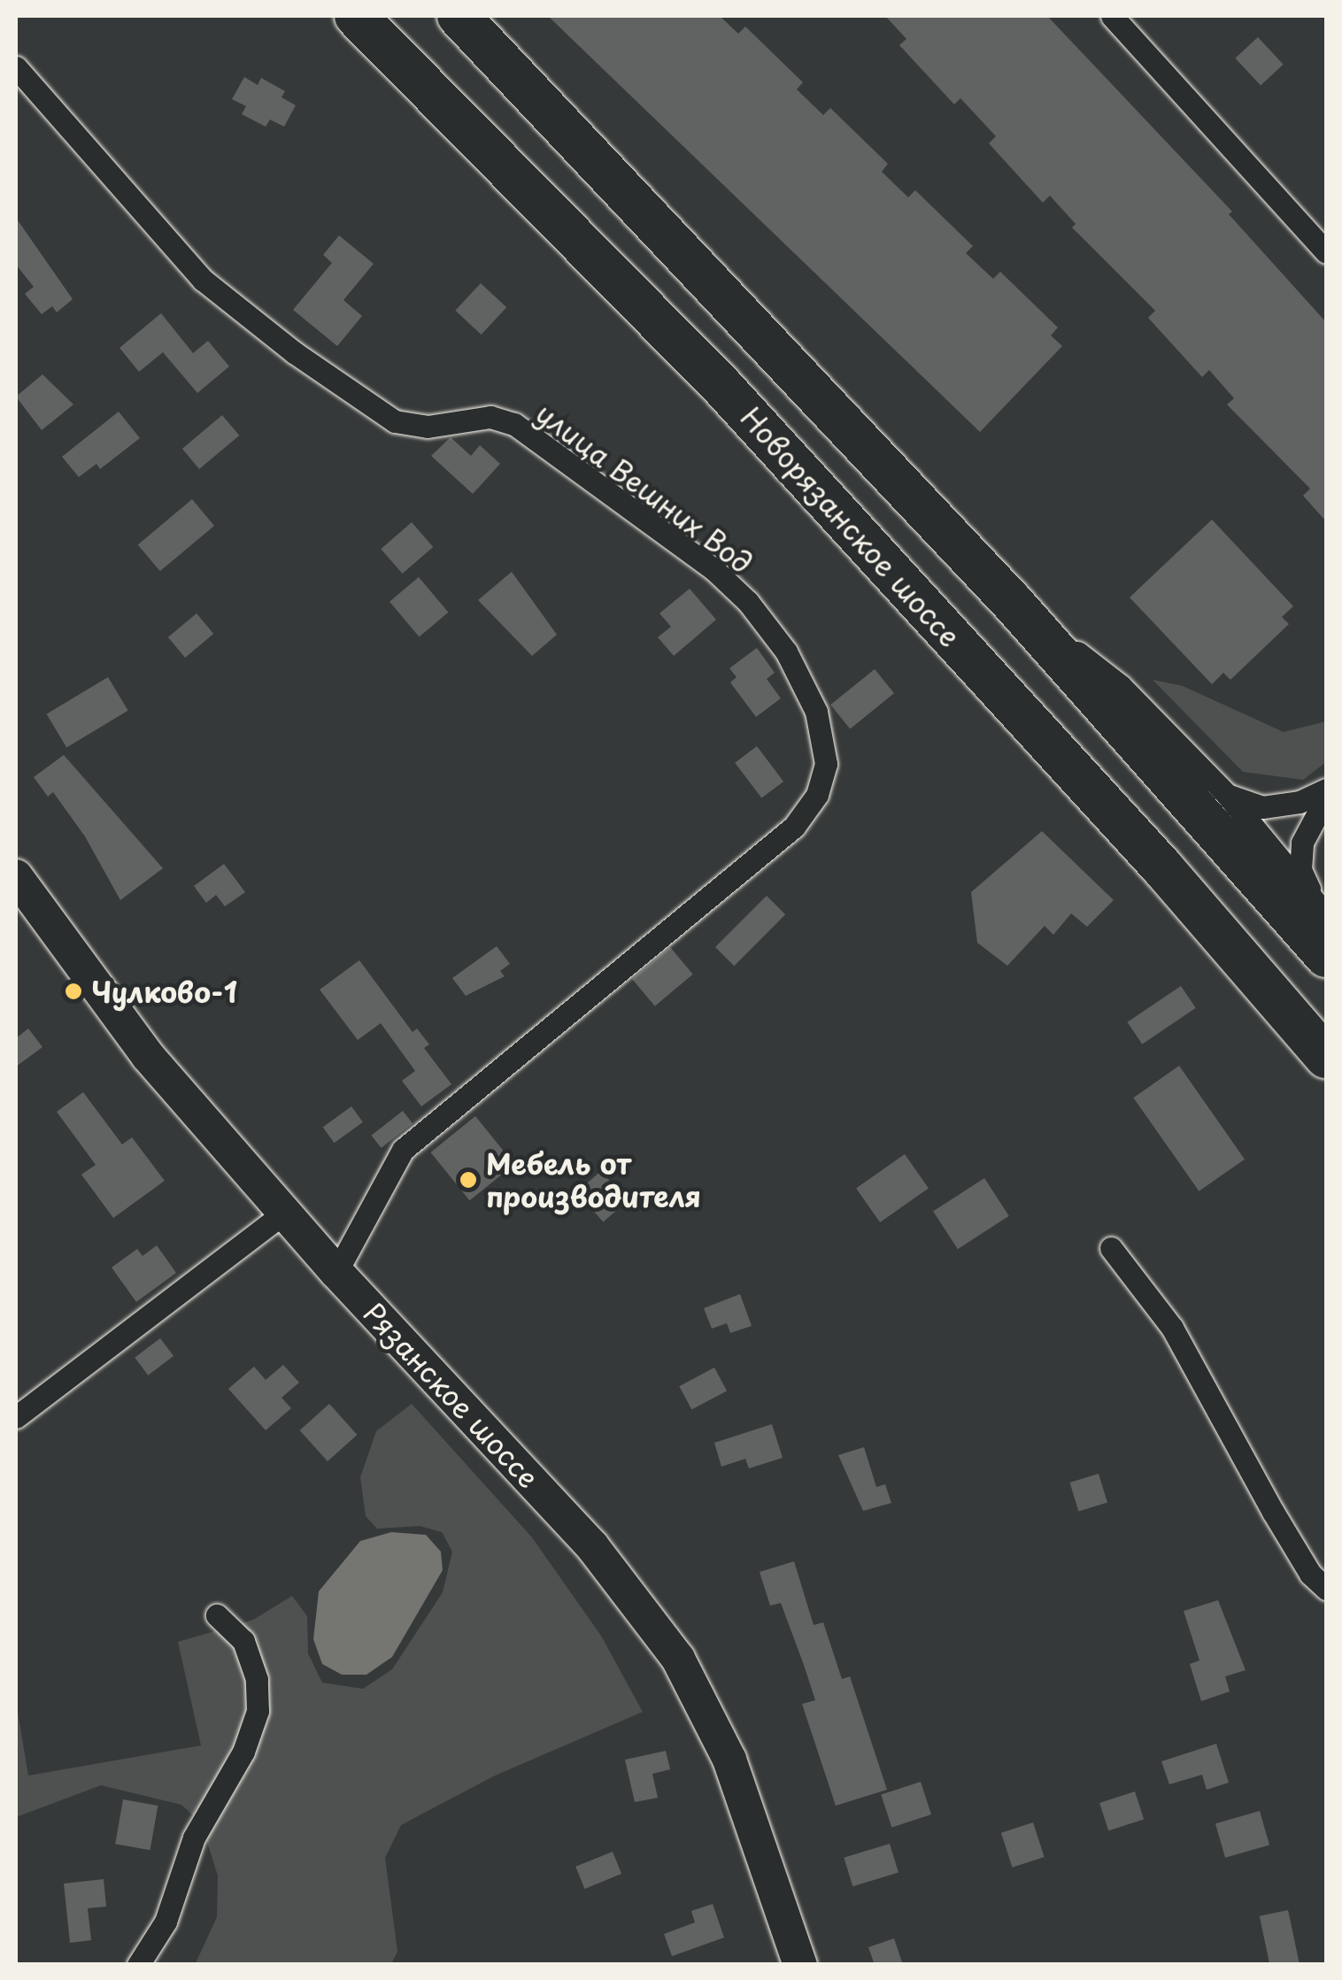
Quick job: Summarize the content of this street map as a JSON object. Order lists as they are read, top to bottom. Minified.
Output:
{"streets":{"highway":["Новорязанское шоссе"],"main road":["Рязанское шоссе"],"street":["улица Вешних Вод"]},"crossings":[["улица Вешних Вод","Рязанское шоссе"]],"places":["Чулково-1","Мебель от производителя"]}
